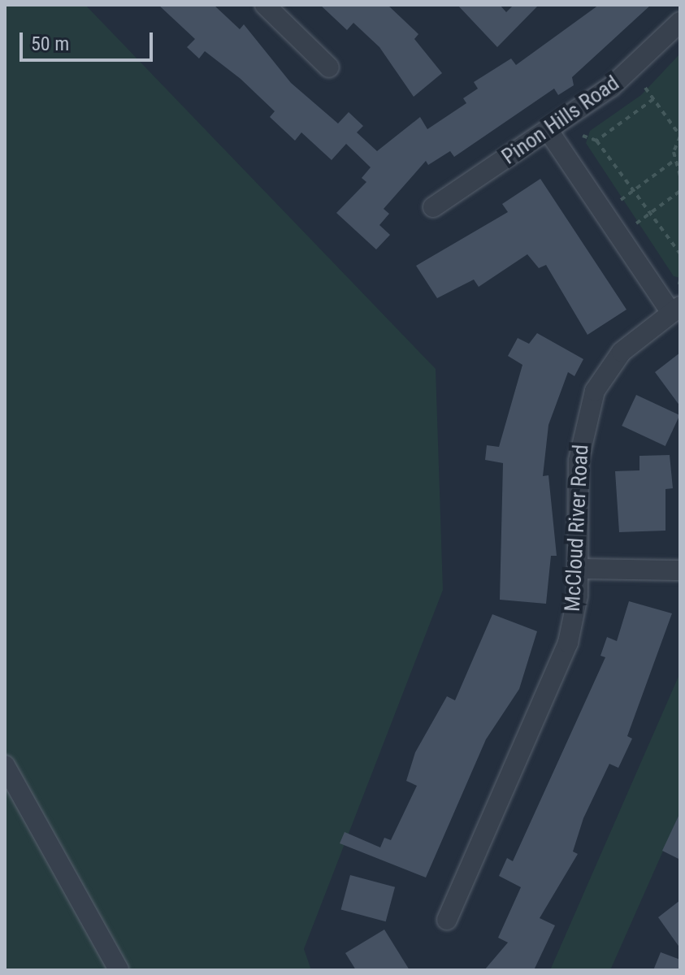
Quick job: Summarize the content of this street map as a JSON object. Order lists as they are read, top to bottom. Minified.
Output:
{"streets":{"street":["Pinon Hills Road","McCloud River Road"]},"scale_bar":"50 m"}
